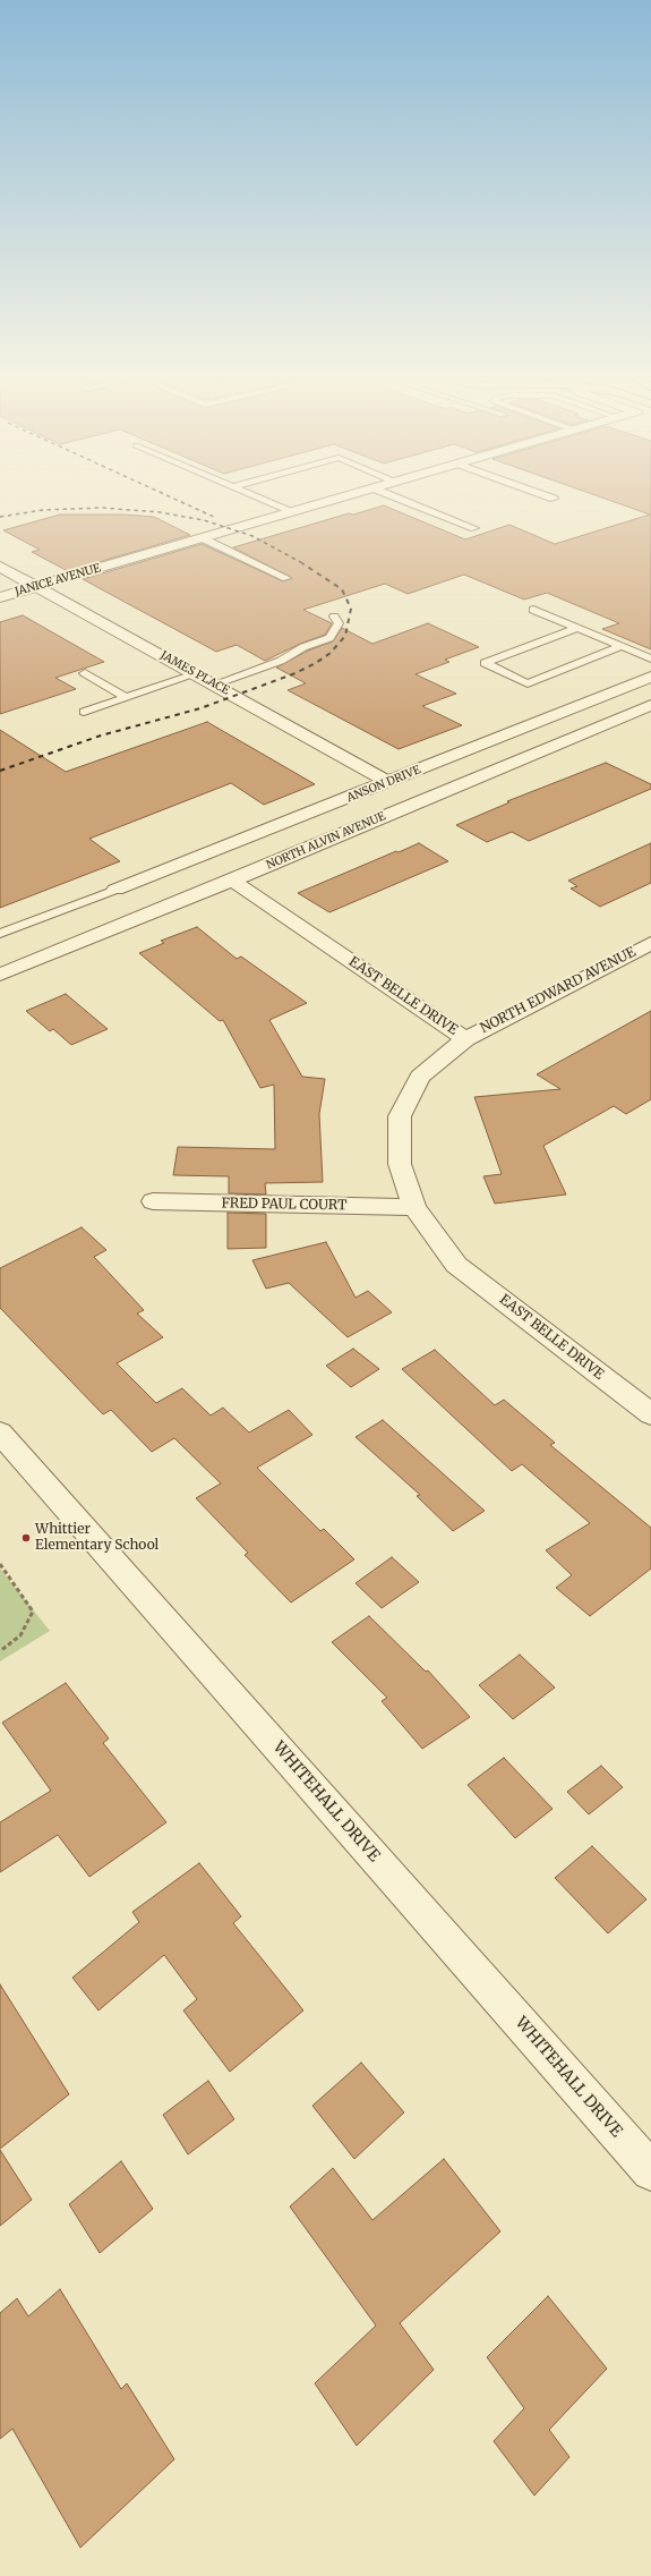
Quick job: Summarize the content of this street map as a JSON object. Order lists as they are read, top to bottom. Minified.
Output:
{"streets":{"street":["JANICE AVENUE","JAMES PLACE","ANSON DRIVE","NORTH ALVIN AVENUE","NORTH EDWARD AVENUE","EAST BELLE DRIVE","FRED PAUL COURT","WHITEHALL DRIVE"]},"crossings":[["JANICE AVENUE","JAMES PLACE"],["JAMES PLACE","ANSON DRIVE"],["NORTH ALVIN AVENUE","EAST BELLE DRIVE"],["NORTH EDWARD AVENUE","EAST BELLE DRIVE"],["EAST BELLE DRIVE","FRED PAUL COURT"]],"places":["Whittier Elementary School"]}
